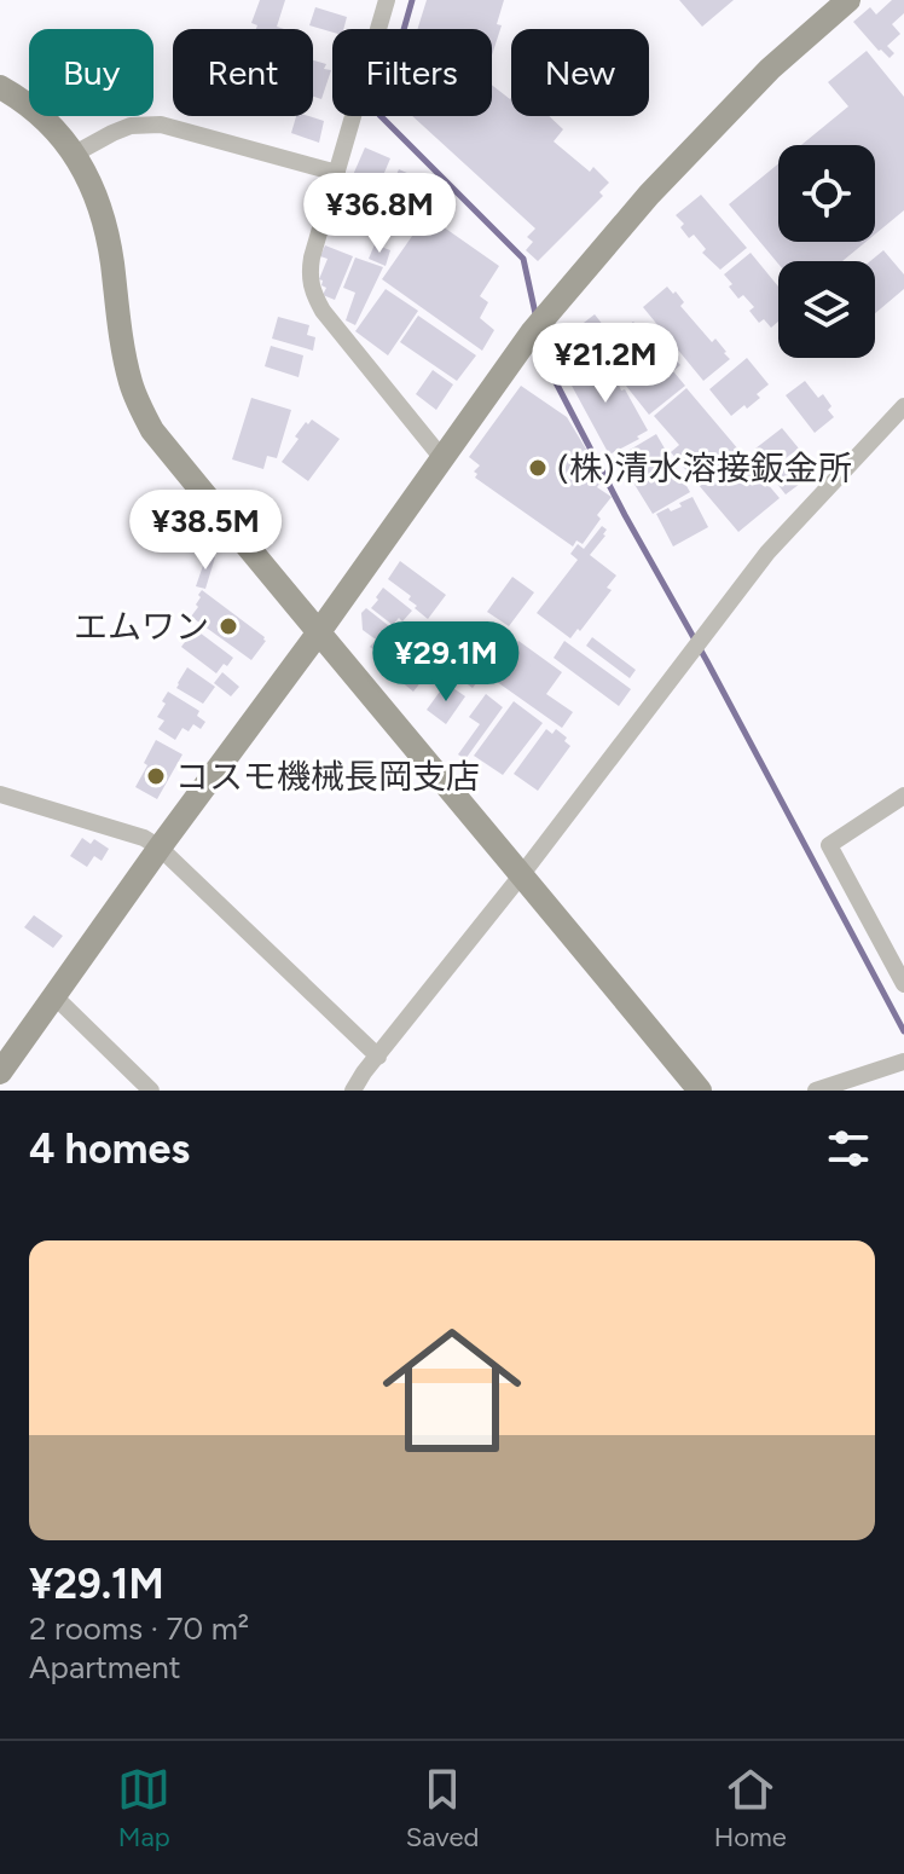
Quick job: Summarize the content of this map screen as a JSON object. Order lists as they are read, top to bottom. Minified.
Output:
{"places":["(株)清水溶接鈑金所","エムワン","コスモ機械長岡支店"],"page":{"chip":["Buy","Rent","Filters","New"],"price":["¥36.8M","¥21.2M","¥38.5M","¥29.1M"],"heading":"4 homes","list":[{"name":"¥29.1M","note":"2 rooms · 70 m² · Apartment"}],"tabs":["Map","Saved","Home"]}}
